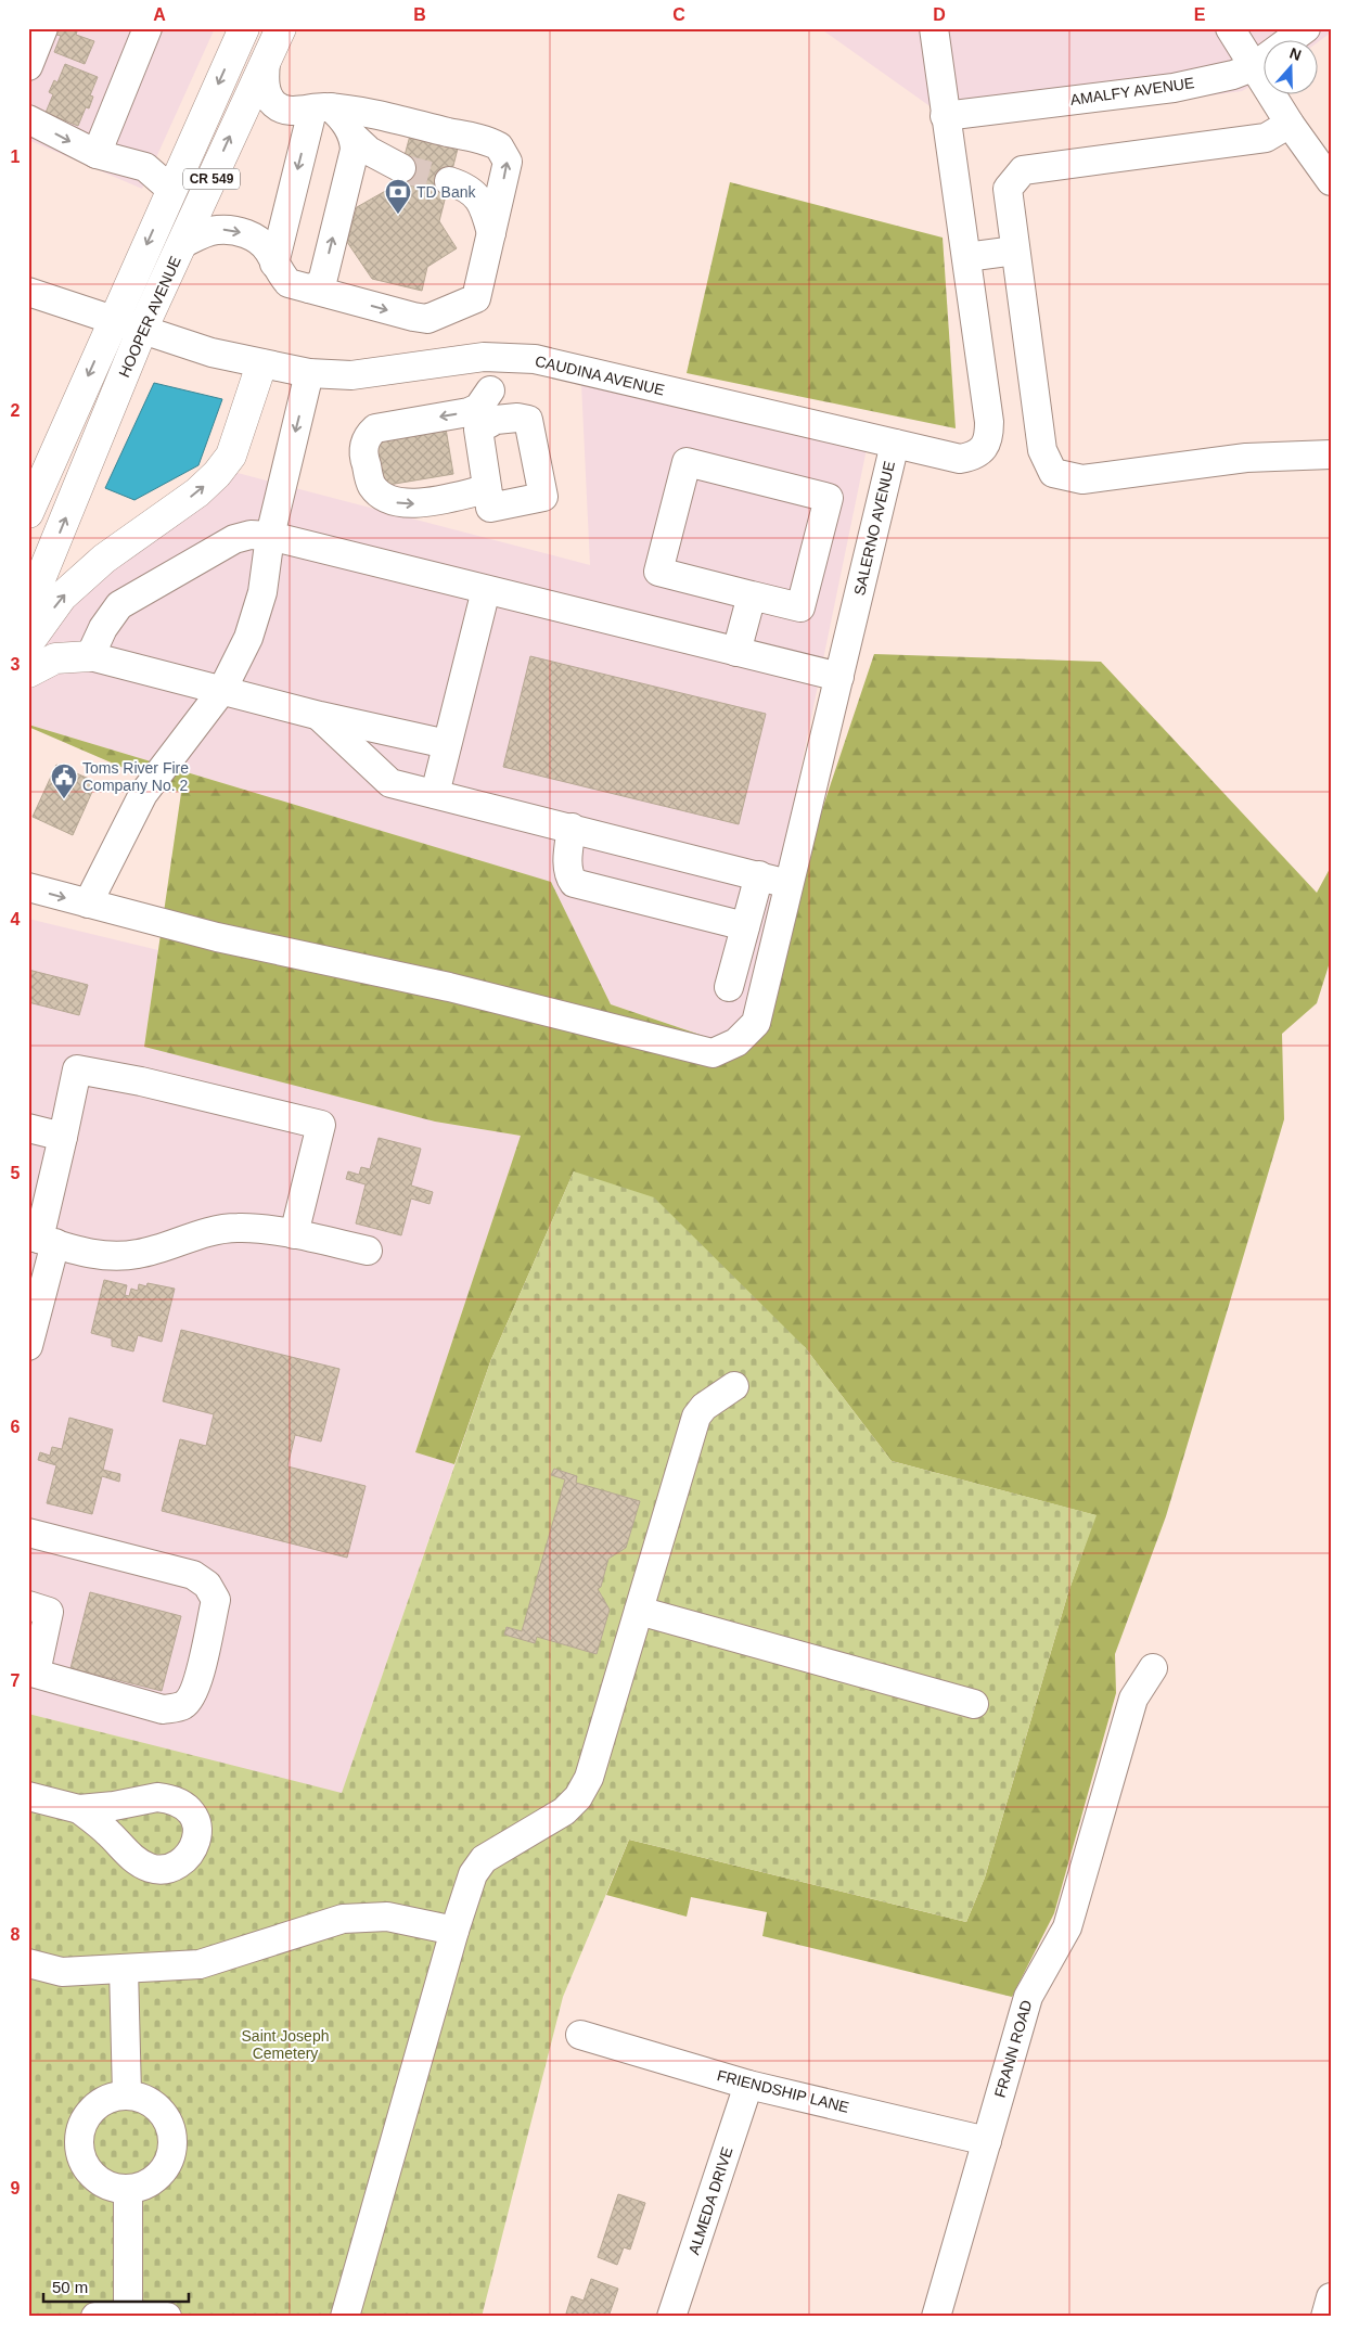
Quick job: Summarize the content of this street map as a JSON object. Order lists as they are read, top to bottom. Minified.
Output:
{"streets":{"main road":["CR 549","HOOPER AVENUE"],"street":["AMALFY AVENUE","CAUDINA AVENUE","SALERNO AVENUE","FRANN ROAD","FRIENDSHIP LANE","ALMEDA DRIVE"]},"crossings":[["AMALFY AVENUE","SALERNO AVENUE"],["CR 549","CAUDINA AVENUE"],["HOOPER AVENUE","CAUDINA AVENUE"],["CAUDINA AVENUE","SALERNO AVENUE"],["FRANN ROAD","FRIENDSHIP LANE"],["FRIENDSHIP LANE","ALMEDA DRIVE"]],"parks":["Saint Joseph Cemetery"],"places":{"bank":["TD Bank"],"public building":["Toms River Fire Company No. 2"]},"scale_bar":"50 m","north":"top","grid":{"columns":["A","B","C","D","E"],"rows":["1","2","3","4","5","6","7","8","9"]}}
